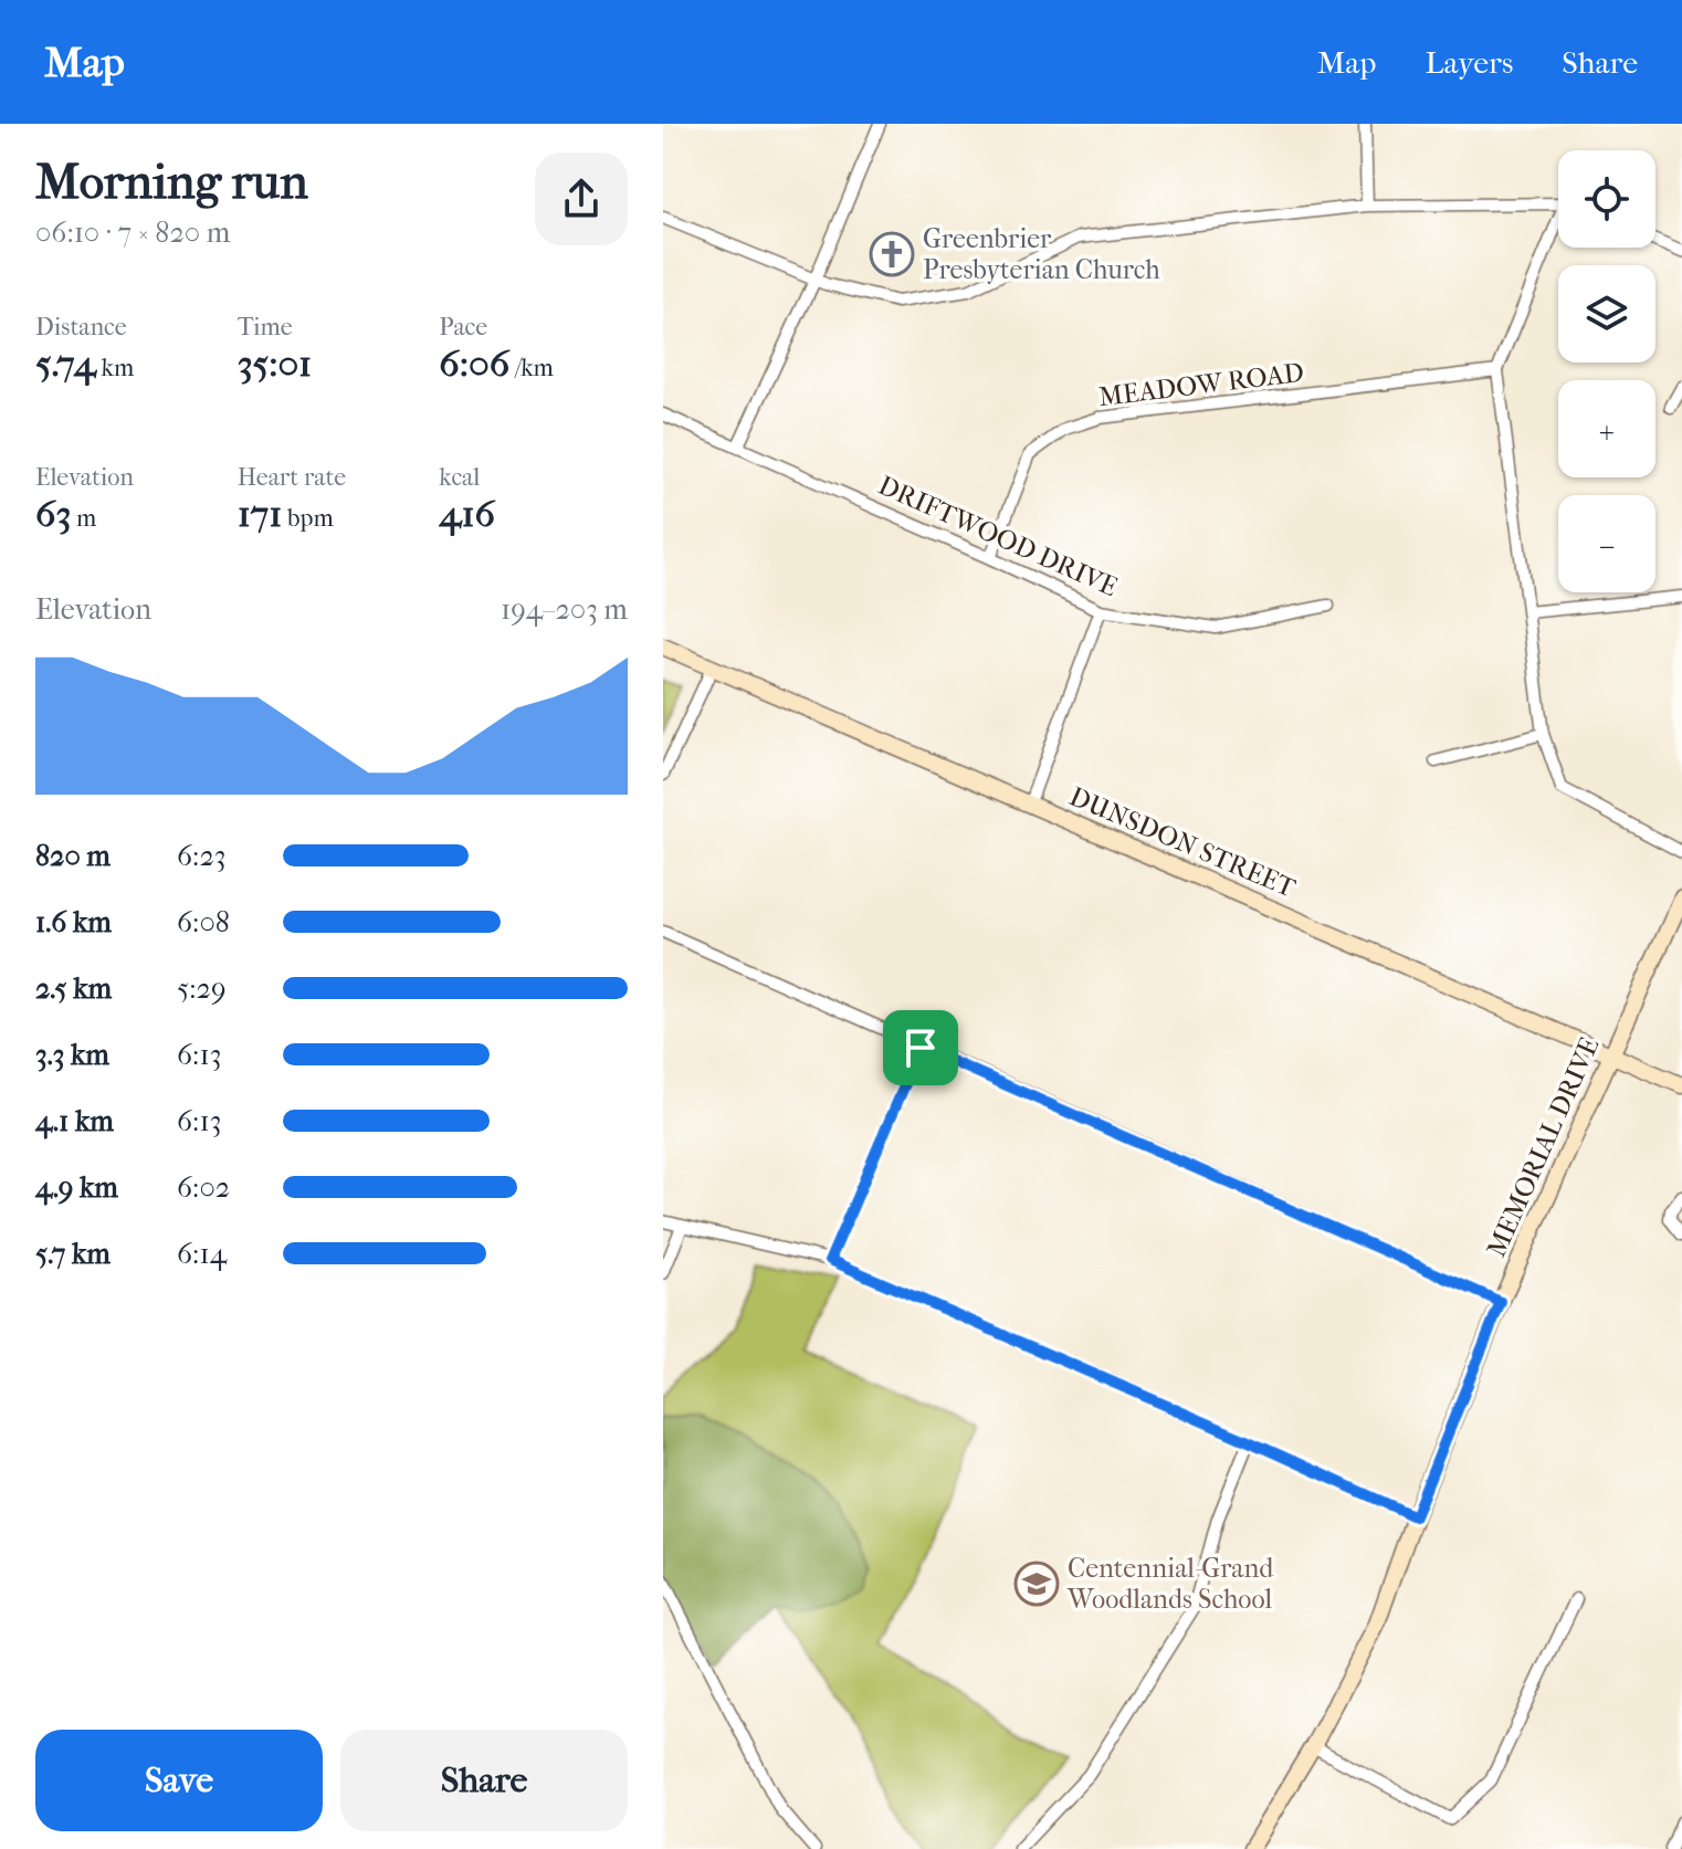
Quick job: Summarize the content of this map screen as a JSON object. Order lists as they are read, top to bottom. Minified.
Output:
{"streets":{"main road":["DUNSDON STREET","MEMORIAL DRIVE"],"street":["MEADOW ROAD","DRIFTWOOD DRIVE"]},"crossings":[["MEADOW ROAD","DRIFTWOOD DRIVE"],["DUNSDON STREET","MEMORIAL DRIVE"]],"places":{"church":["Greenbrier Presbyterian Church"],"school or university":["Centennial-Grand Woodlands School"]},"page":{"header":"Map","nav":["Map","Layers","Share"],"heading":["Morning run","06:10 · 7 × 820 m"],"map_buttons":["+","−"],"stats":[["Distance","5.74 km"],["Time","35:01"],["Pace","6:06 /km"],["Elevation","63 m"],["Heart rate","171 bpm"],["kcal","416"]],"chart":["Elevation","194–203 m"],"list":[{"name":"820 m","note":"6:23"},{"name":"1.6 km","note":"6:08"},{"name":"2.5 km","note":"5:29"},{"name":"3.3 km","note":"6:13"},{"name":"4.1 km","note":"6:13"},{"name":"4.9 km","note":"6:02"},{"name":"5.7 km","note":"6:14"}],"buttons":["Save","Share"]}}
